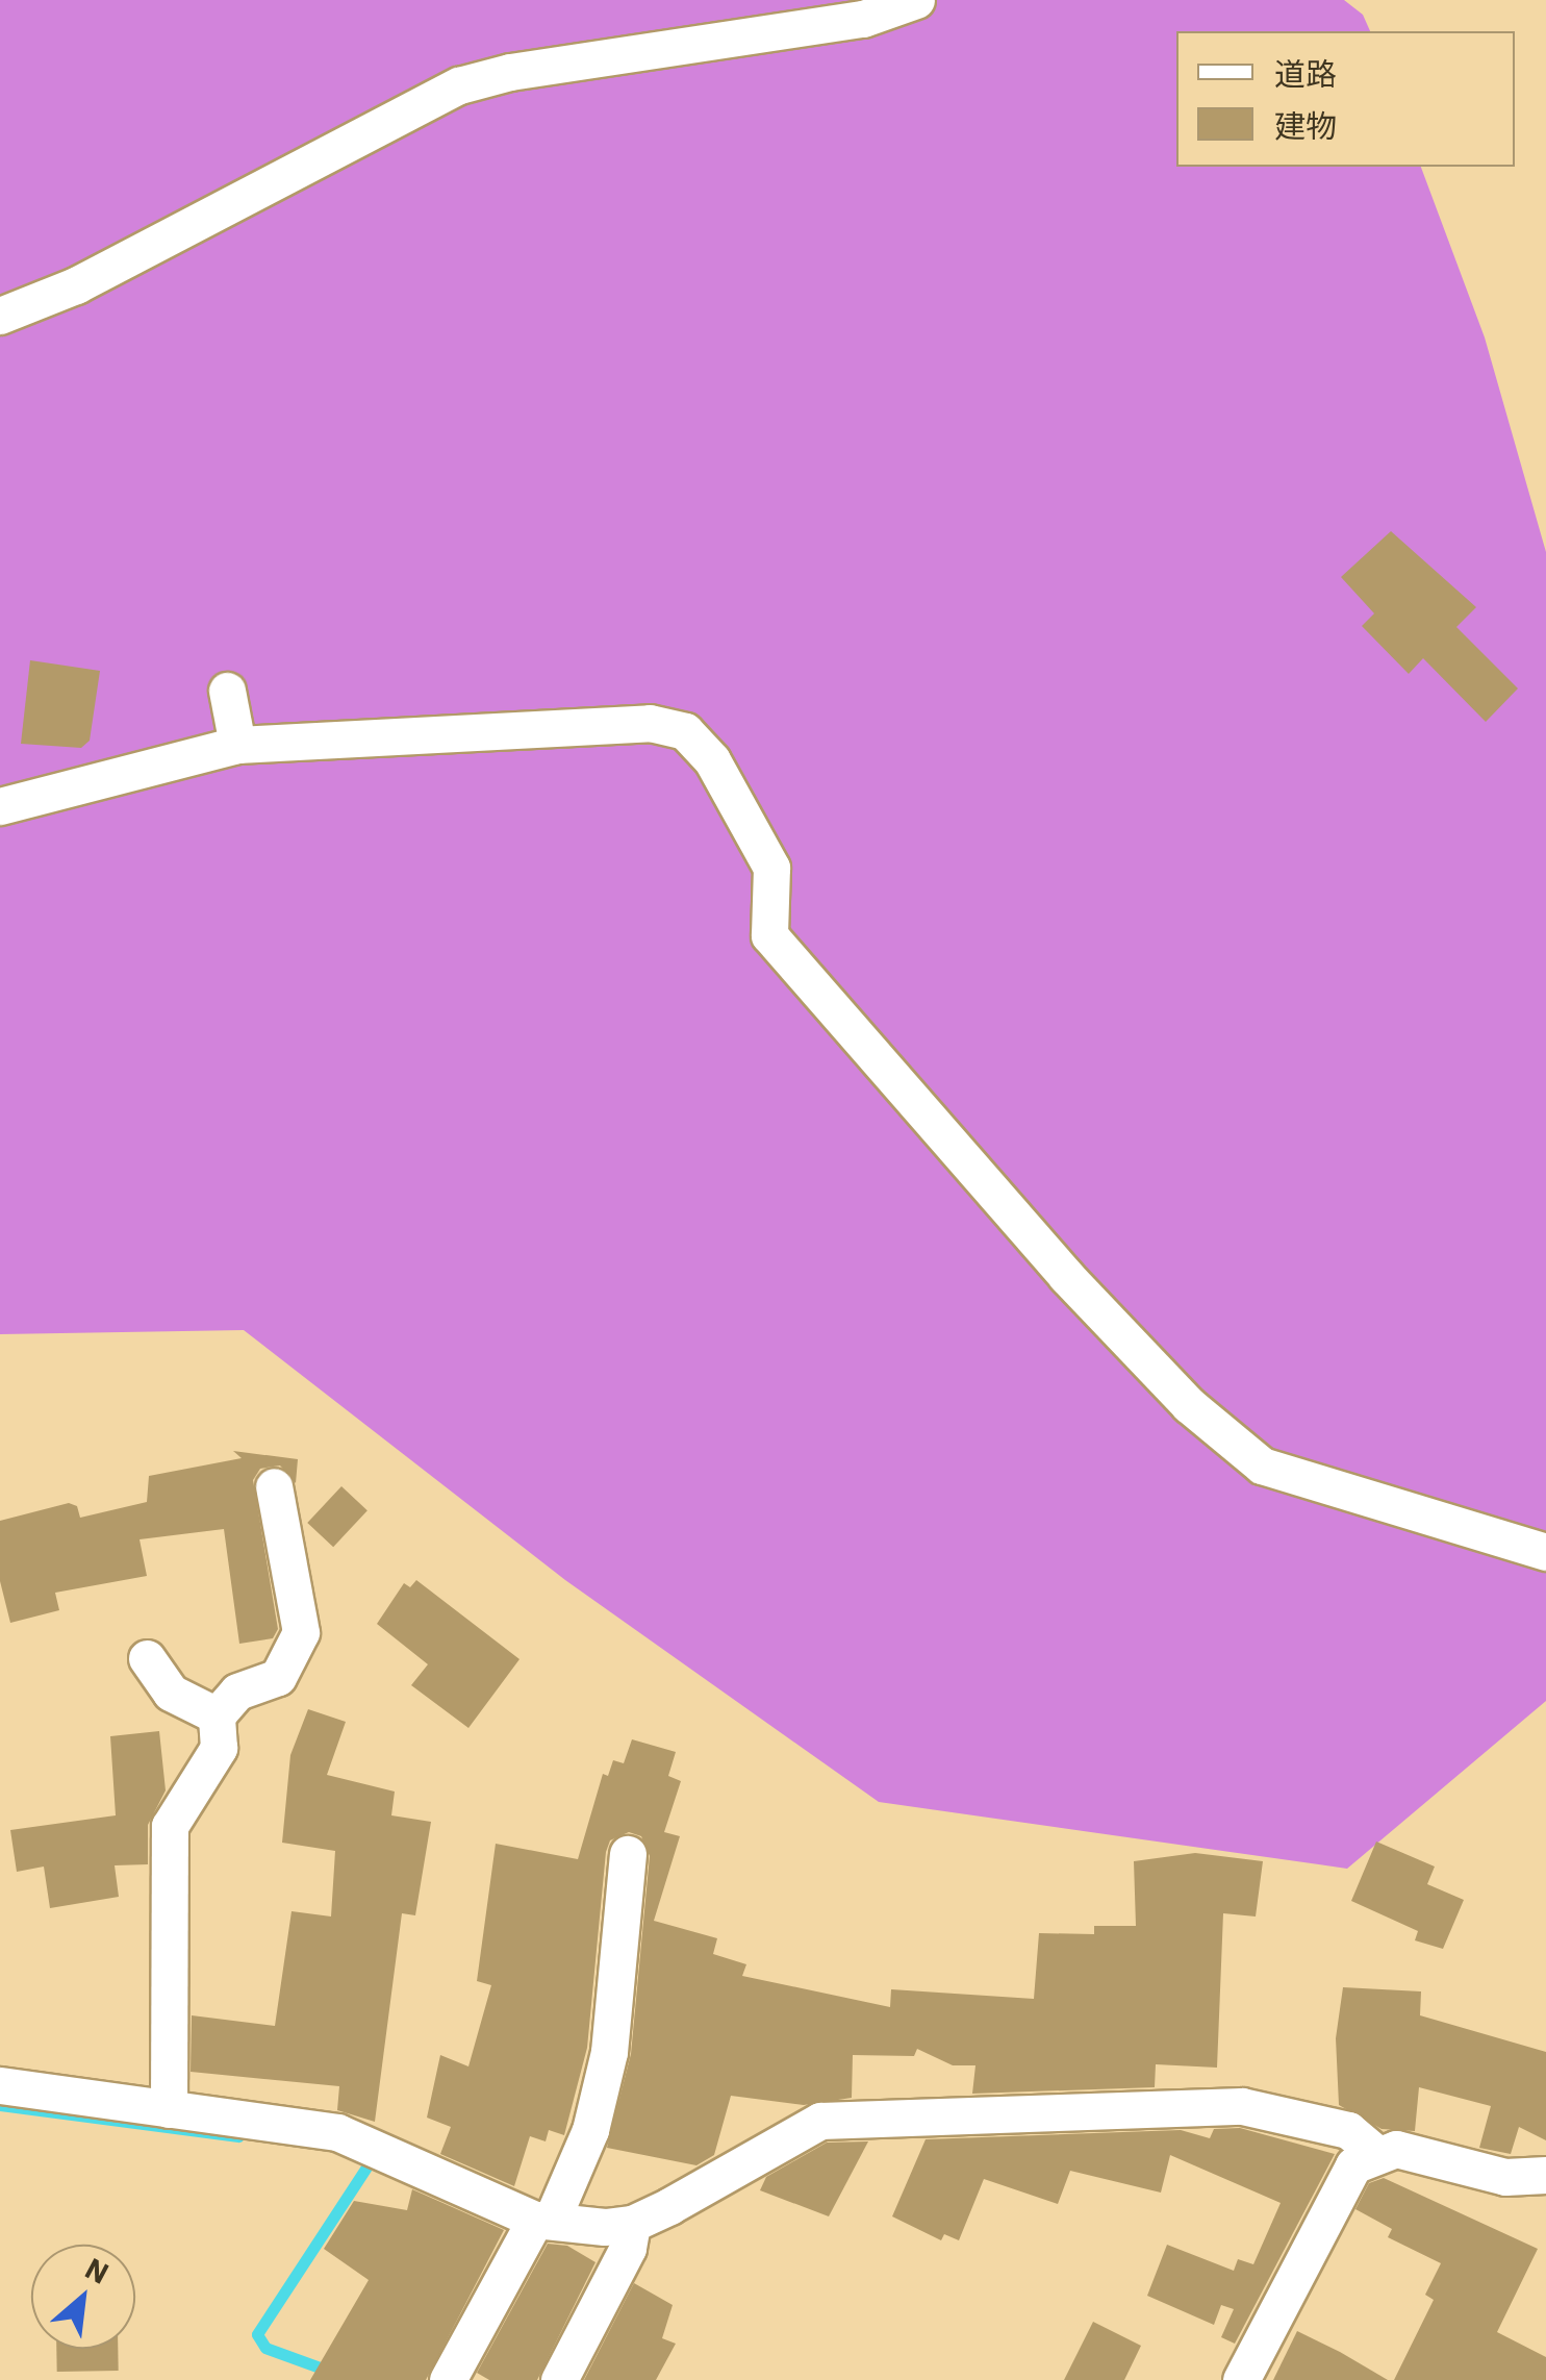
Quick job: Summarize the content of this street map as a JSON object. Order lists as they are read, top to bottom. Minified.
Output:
{"legend":["道路","建物"],"north":"top right"}
